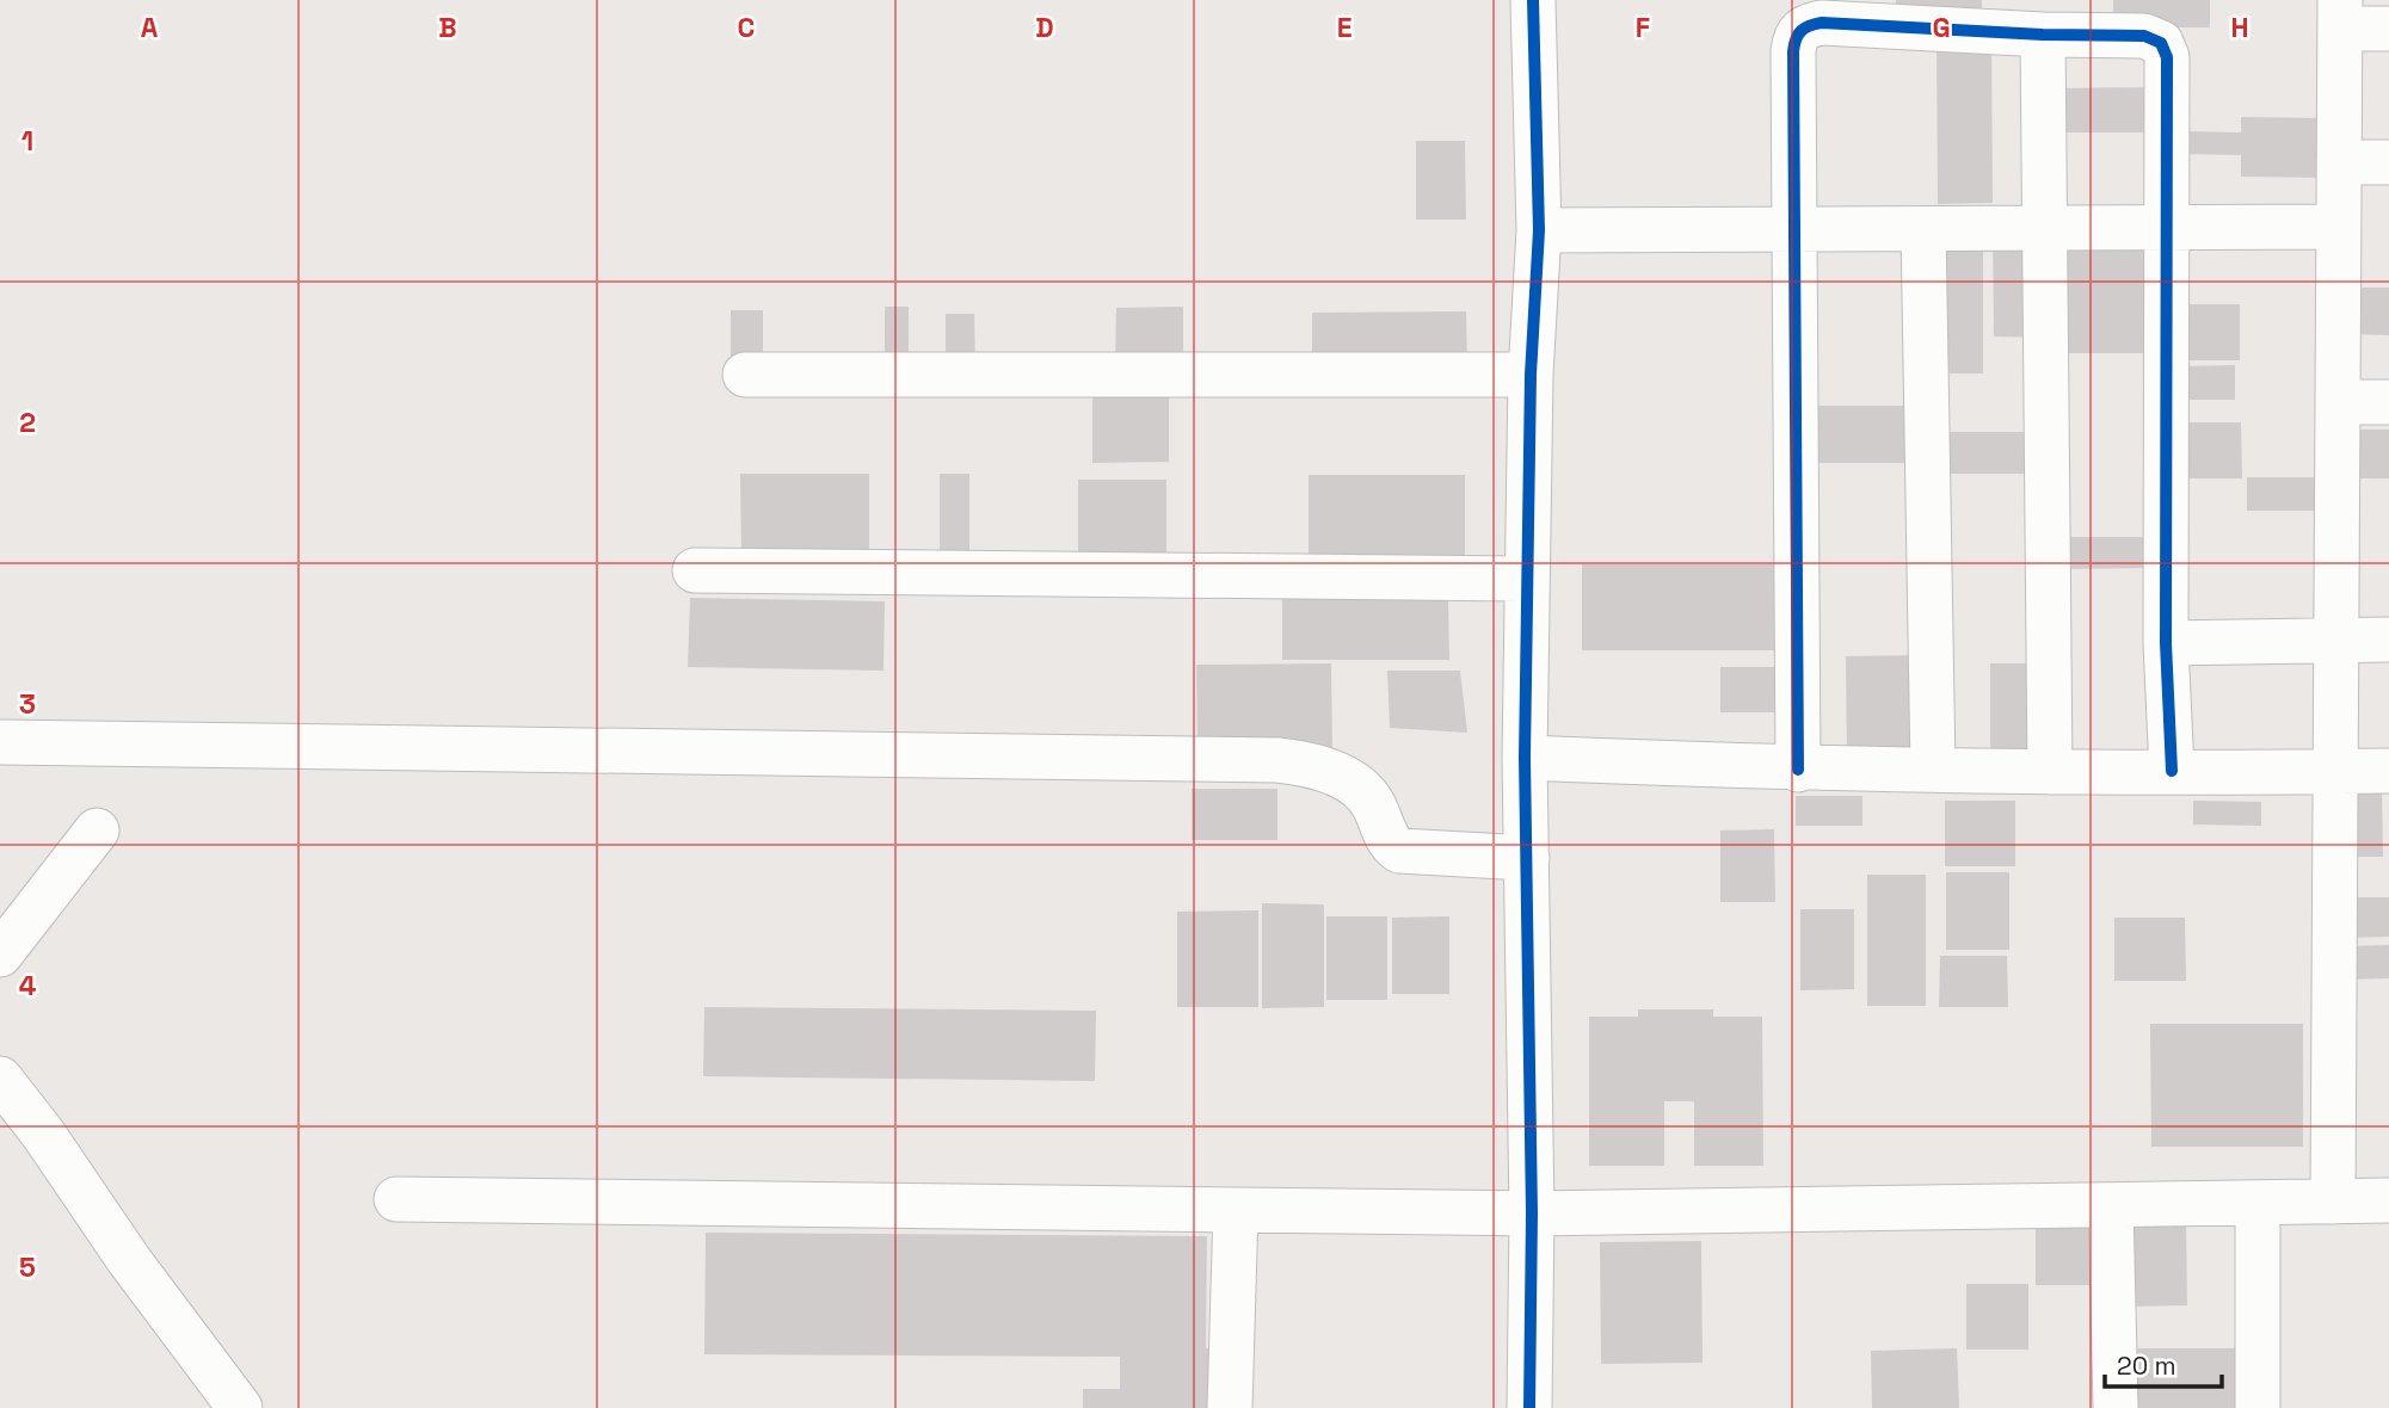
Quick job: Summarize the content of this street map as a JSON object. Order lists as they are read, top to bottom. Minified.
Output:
{"scale_bar":"20 m","grid":{"columns":["A","B","C","D","E","F","G","H"],"rows":["1","2","3","4","5"]}}
